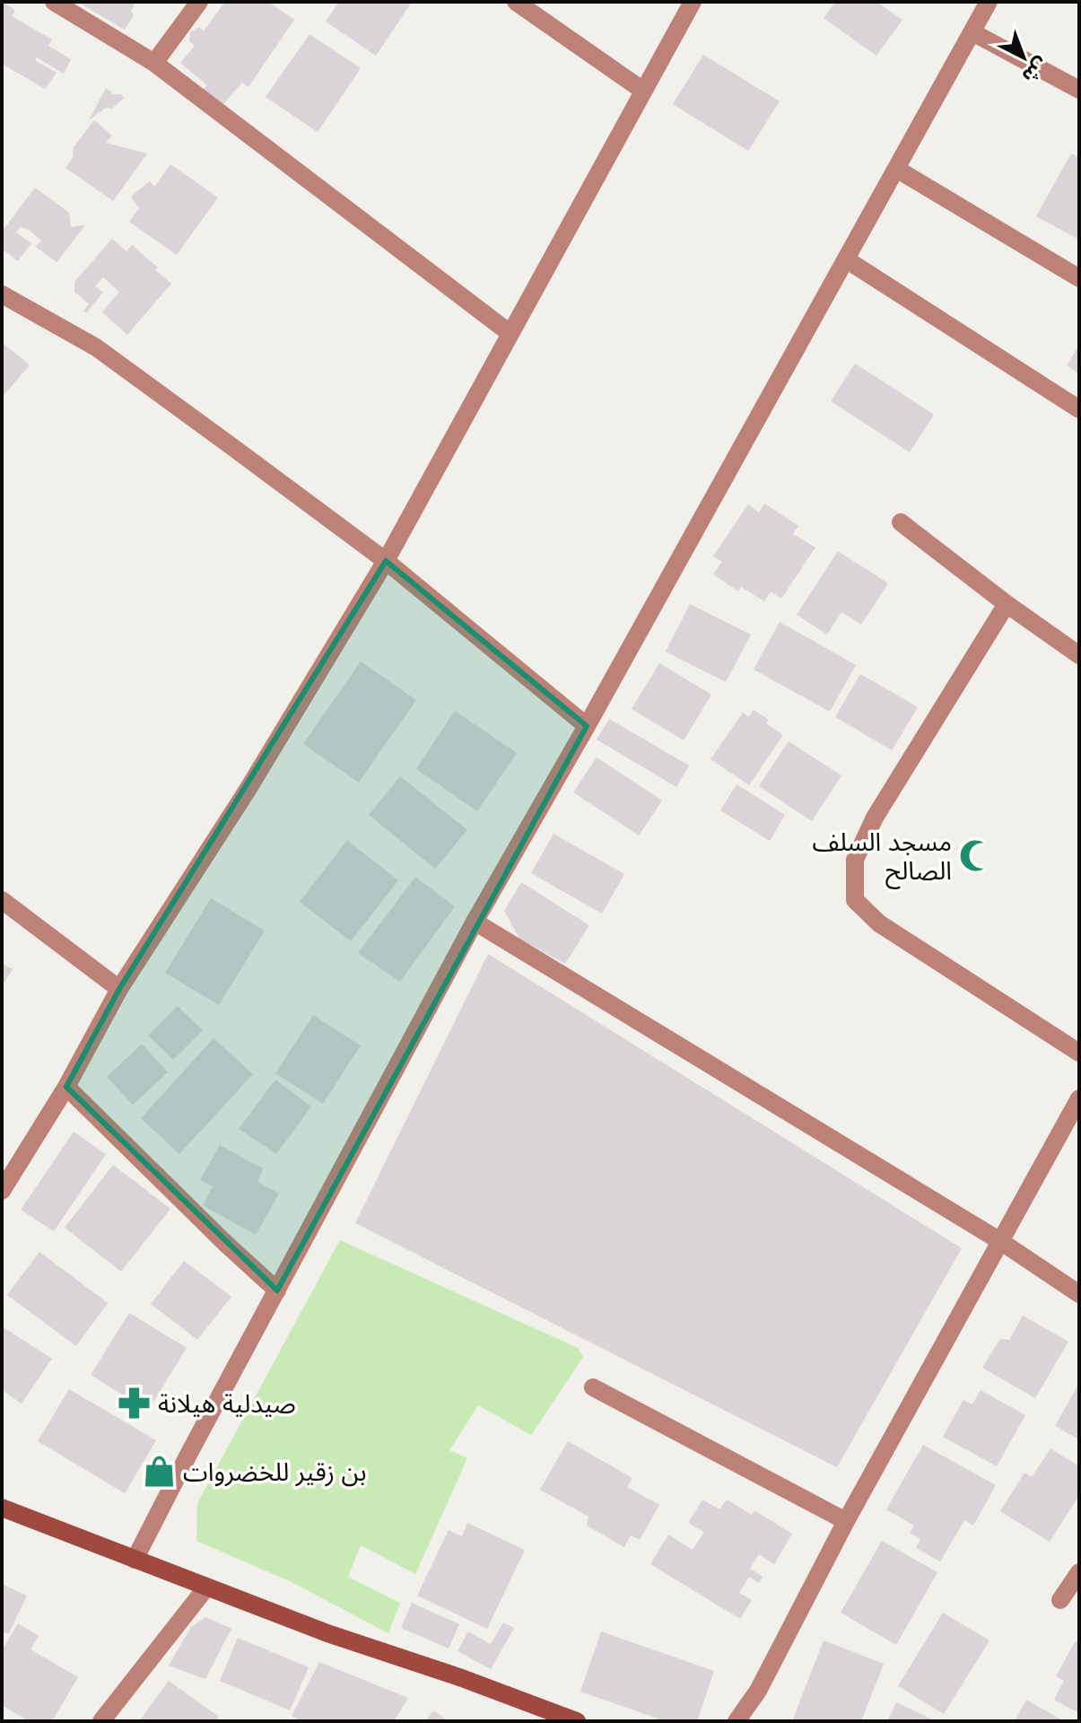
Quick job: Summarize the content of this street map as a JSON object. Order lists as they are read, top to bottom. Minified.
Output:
{"places":{"mosque":["مسجد السلف الصالح"],"pharmacy":["صيدلية هيلانة"],"shop":["بن زقير للخضروات"]},"north":"bottom right"}
